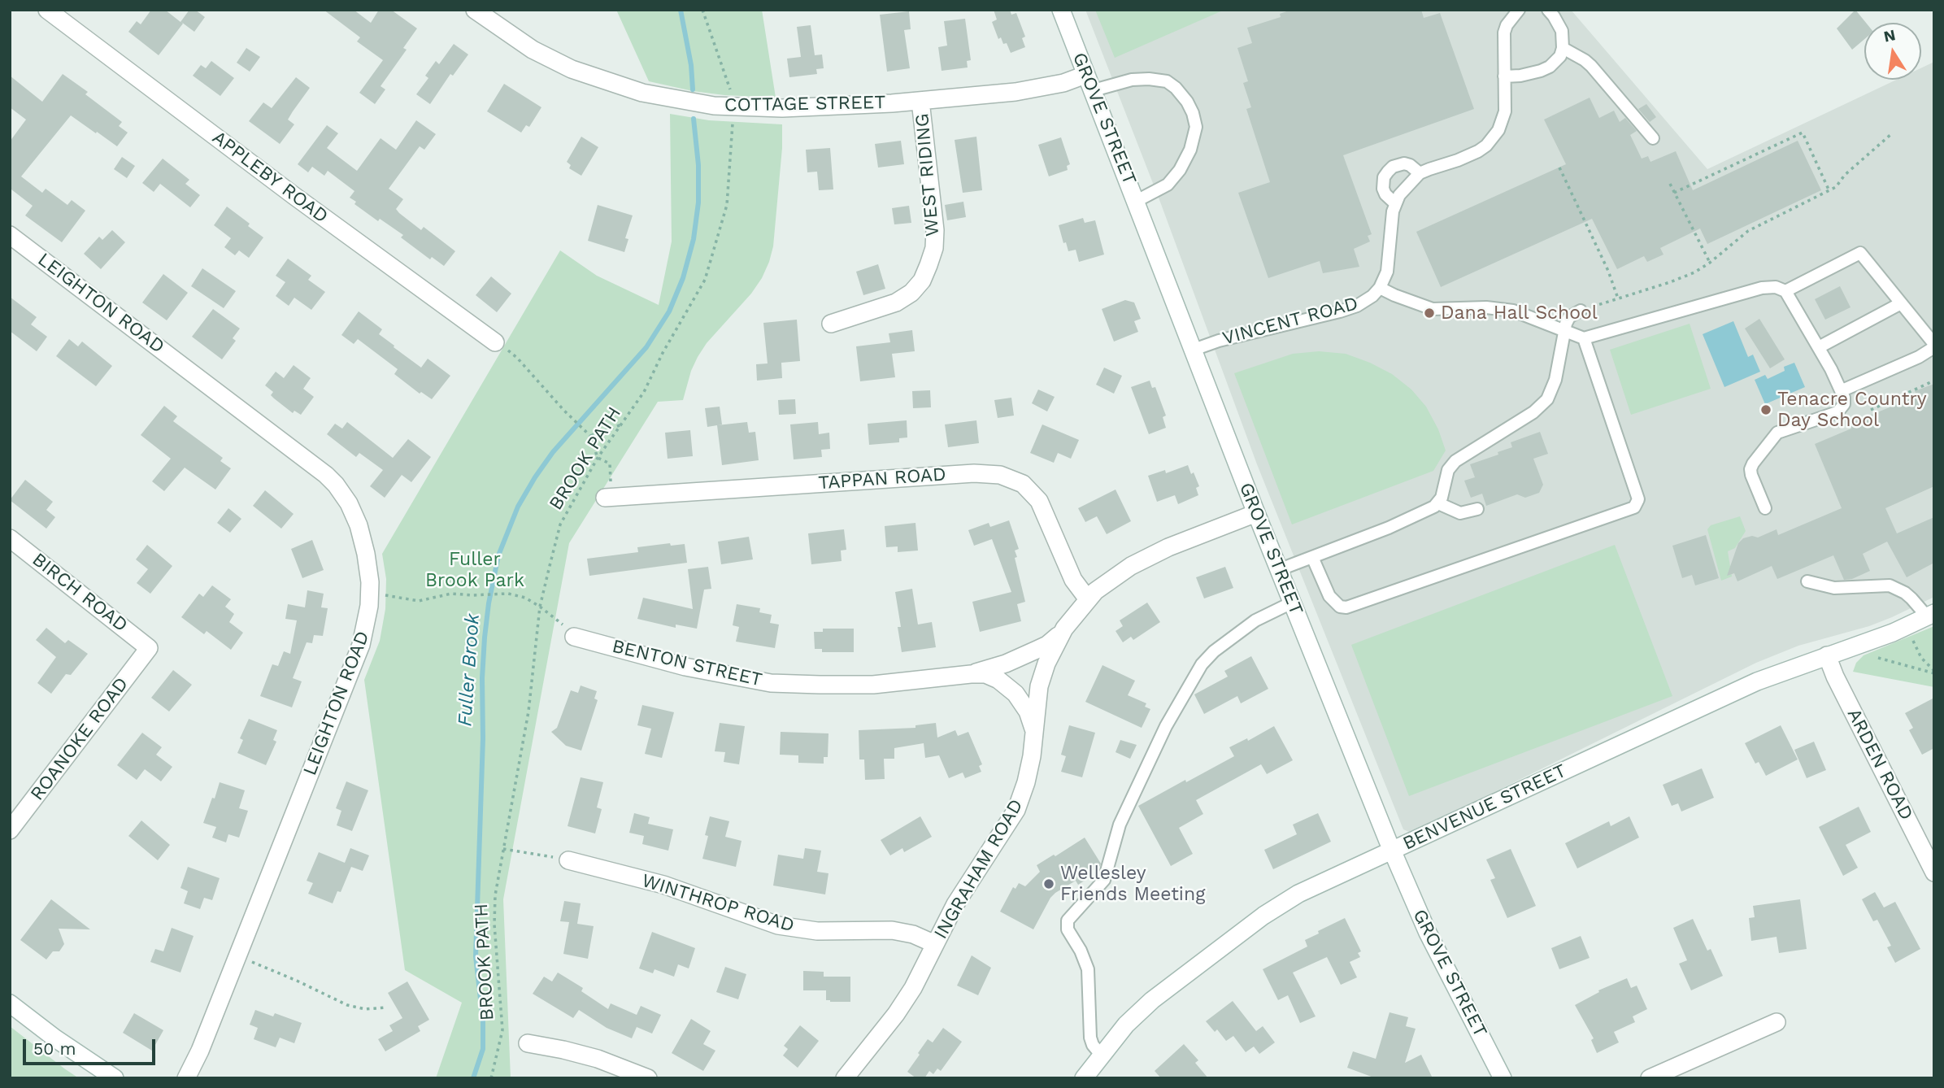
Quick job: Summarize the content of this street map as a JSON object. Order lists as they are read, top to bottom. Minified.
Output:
{"streets":{"street":["COTTAGE STREET","GROVE STREET","WEST RIDING","APPLEBY ROAD","LEIGHTON ROAD","TAPPAN ROAD","BIRCH ROAD","BENTON STREET","ROANOKE ROAD","ARDEN ROAD","BENVENUE STREET","INGRAHAM ROAD","WINTHROP ROAD"],"lane":["VINCENT ROAD"],"path":["BROOK PATH"]},"crossings":[["COTTAGE STREET","GROVE STREET"],["COTTAGE STREET","WEST RIDING"],["COTTAGE STREET","BROOK PATH"],["GROVE STREET","VINCENT ROAD"],["GROVE STREET","BENVENUE STREET"],["GROVE STREET","INGRAHAM ROAD"],["TAPPAN ROAD","INGRAHAM ROAD"],["BIRCH ROAD","ROANOKE ROAD"],["BENTON STREET","INGRAHAM ROAD"],["ARDEN ROAD","BENVENUE STREET"],["INGRAHAM ROAD","WINTHROP ROAD"]],"water":["Fuller Brook"],"parks":["Fuller Brook Park"],"places":["Dana Hall School","Tenacre Country Day School","Wellesley Friends Meeting"],"scale_bar":"50 m","north":"top"}
